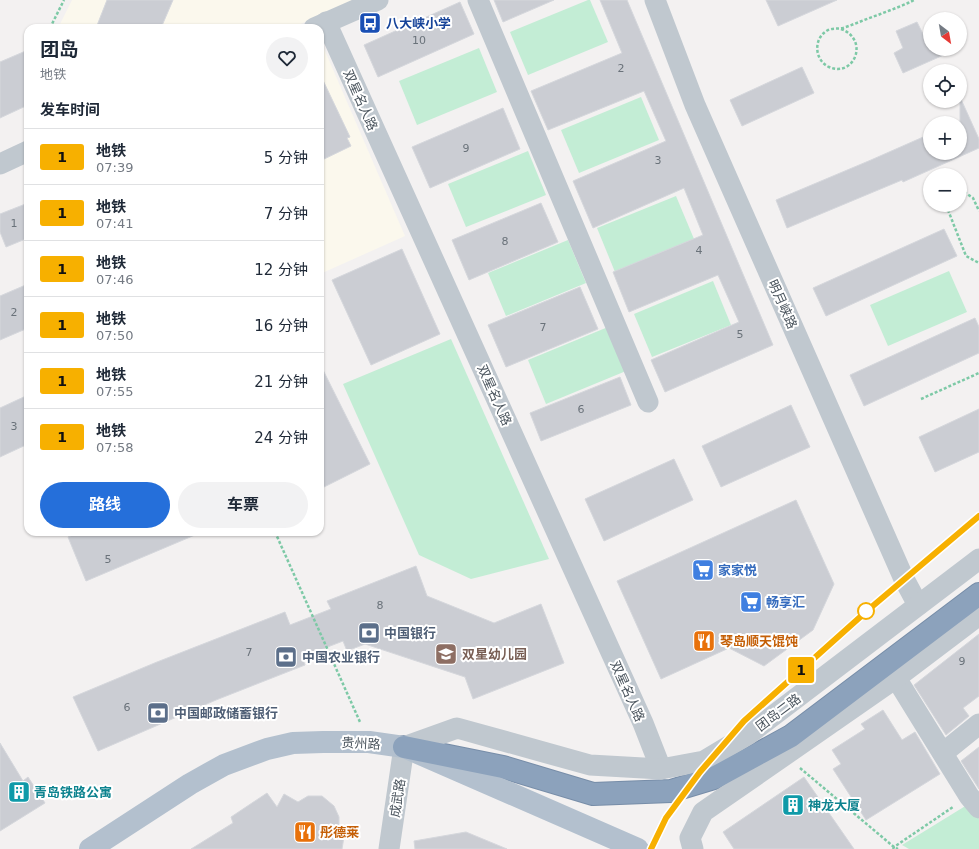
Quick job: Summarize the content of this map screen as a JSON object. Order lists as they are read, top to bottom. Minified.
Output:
{"streets":{"main road":["贵州路"],"street":["双星名人路","明月峡路","团岛二路","成武路"]},"crossings":[["双星名人路","团岛二路"],["明月峡路","团岛二路"],["团岛二路","贵州路"],["团岛二路","成武路"],["贵州路","成武路"]],"places":{"bus stop":["八大峡小学"],"supermarket":["家家悦","畅享汇"],"bank":["中国银行","中国农业银行","中国邮政储蓄银行"],"restaurant":["琴岛顺天馄饨","彤德莱"],"school or university":["双星幼儿园"],"building":["青岛铁路公寓","神龙大厦"]},"lines":["metro line 1"],"house_numbers":["10","2","9","3","1","8","4","2","7","5","6","3","5","8","7","9","6"],"north":"bottom right","page":{"on_map":"1","map_buttons":["+","−"],"heading":[["团岛","地铁"],"发车时间"],"list":[{"mark":"1","name":"地铁","note":"07:39","value":"5 分钟"},{"mark":"1","name":"地铁","note":"07:41","value":"7 分钟"},{"mark":"1","name":"地铁","note":"07:46","value":"12 分钟"},{"mark":"1","name":"地铁","note":"07:50","value":"16 分钟"},{"mark":"1","name":"地铁","note":"07:55","value":"21 分钟"},{"mark":"1","name":"地铁","note":"07:58","value":"24 分钟"}],"buttons":["路线","车票"]}}
